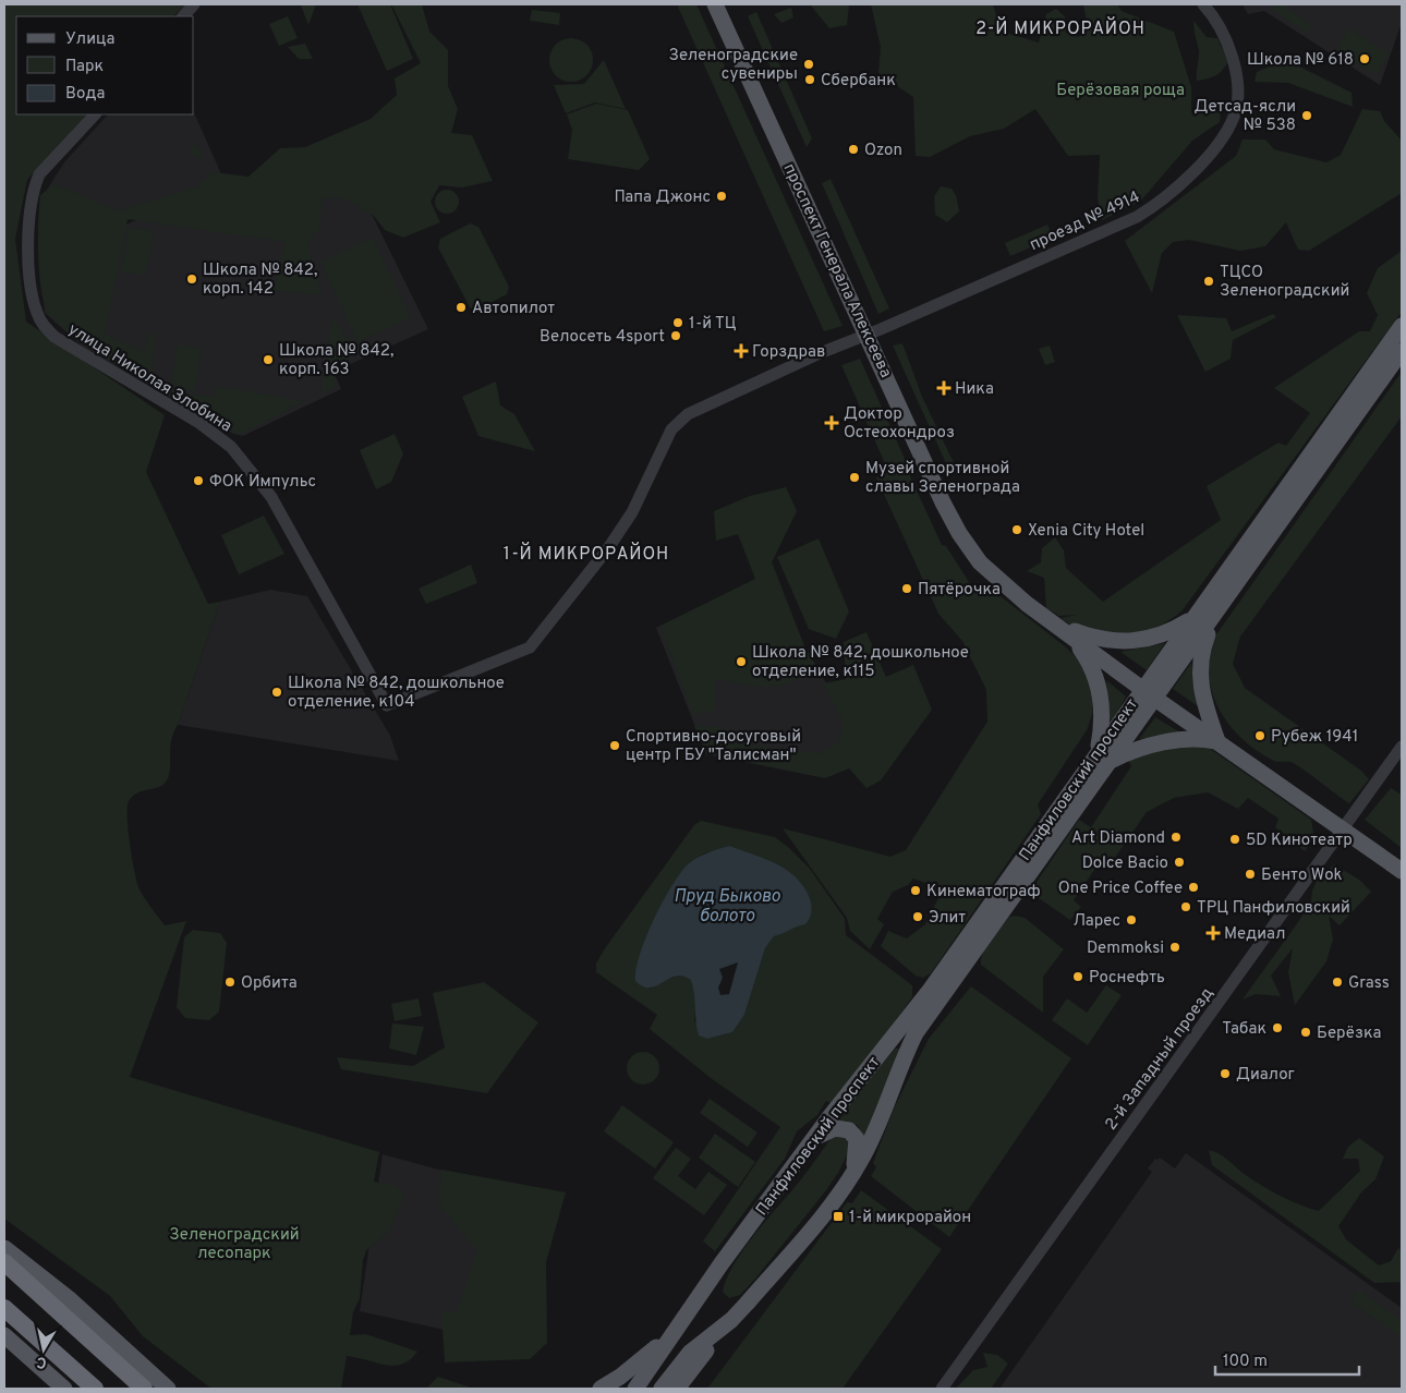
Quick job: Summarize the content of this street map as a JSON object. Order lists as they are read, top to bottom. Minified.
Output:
{"streets":{"main road":["проспект Генерала Алексеева","Панфиловский проспект"],"street":["проезд № 4914","улица Николая Злобина","2-й Западный проезд"]},"crossings":[["проезд № 4914","проспект Генерала Алексеева"],["проезд № 4914","улица Николая Злобина"],["проспект Генерала Алексеева","улица Николая Злобина"],["проспект Генерала Алексеева","Панфиловский проспект"],["проспект Генерала Алексеева","2-й Западный проезд"]],"districts":["2-Й МИКРОРАЙОН","1-Й МИКРОРАЙОН"],"water":["Пруд Быково болото"],"parks":["Берёзовая роща","Зеленоградский лесопарк"],"places":{"other":["Школа № 618","Зеленоградские сувениры","Сбербанк","Детсад-ясли № 538","Ozon","Папа Джонс","Школа № 842, корп. 142","ТЦСО Зеленоградский","Автопилот","1-й ТЦ","Велосеть 4sport","Школа № 842, корп. 163","Музей спортивной славы Зеленограда","ФОК Импульс","Xenia City Hotel","Пятёрочка","Школа № 842, дошкольное отделение, к115","Школа № 842, дошкольное отделение, к104","Рубеж 1941","Спортивно-досуговый центр ГБУ \"Талисман\"","Art Diamond","5D Кинотеатр","Dolce Bacio","Бенто Wok","One Price Coffee","Кинематограф","ТРЦ Панфиловский","Элит","Ларес","Demmoksi","Роснефть","Орбита","Grass","Табак","Берёзка","Диалог"],"health":["Горздрав","Ника","Доктор Остеохондроз","Медиал"],"transit":["1-й микрорайон"]},"legend":["Улица","Парк","Вода"],"scale_bar":"100 m","north":"bottom"}
